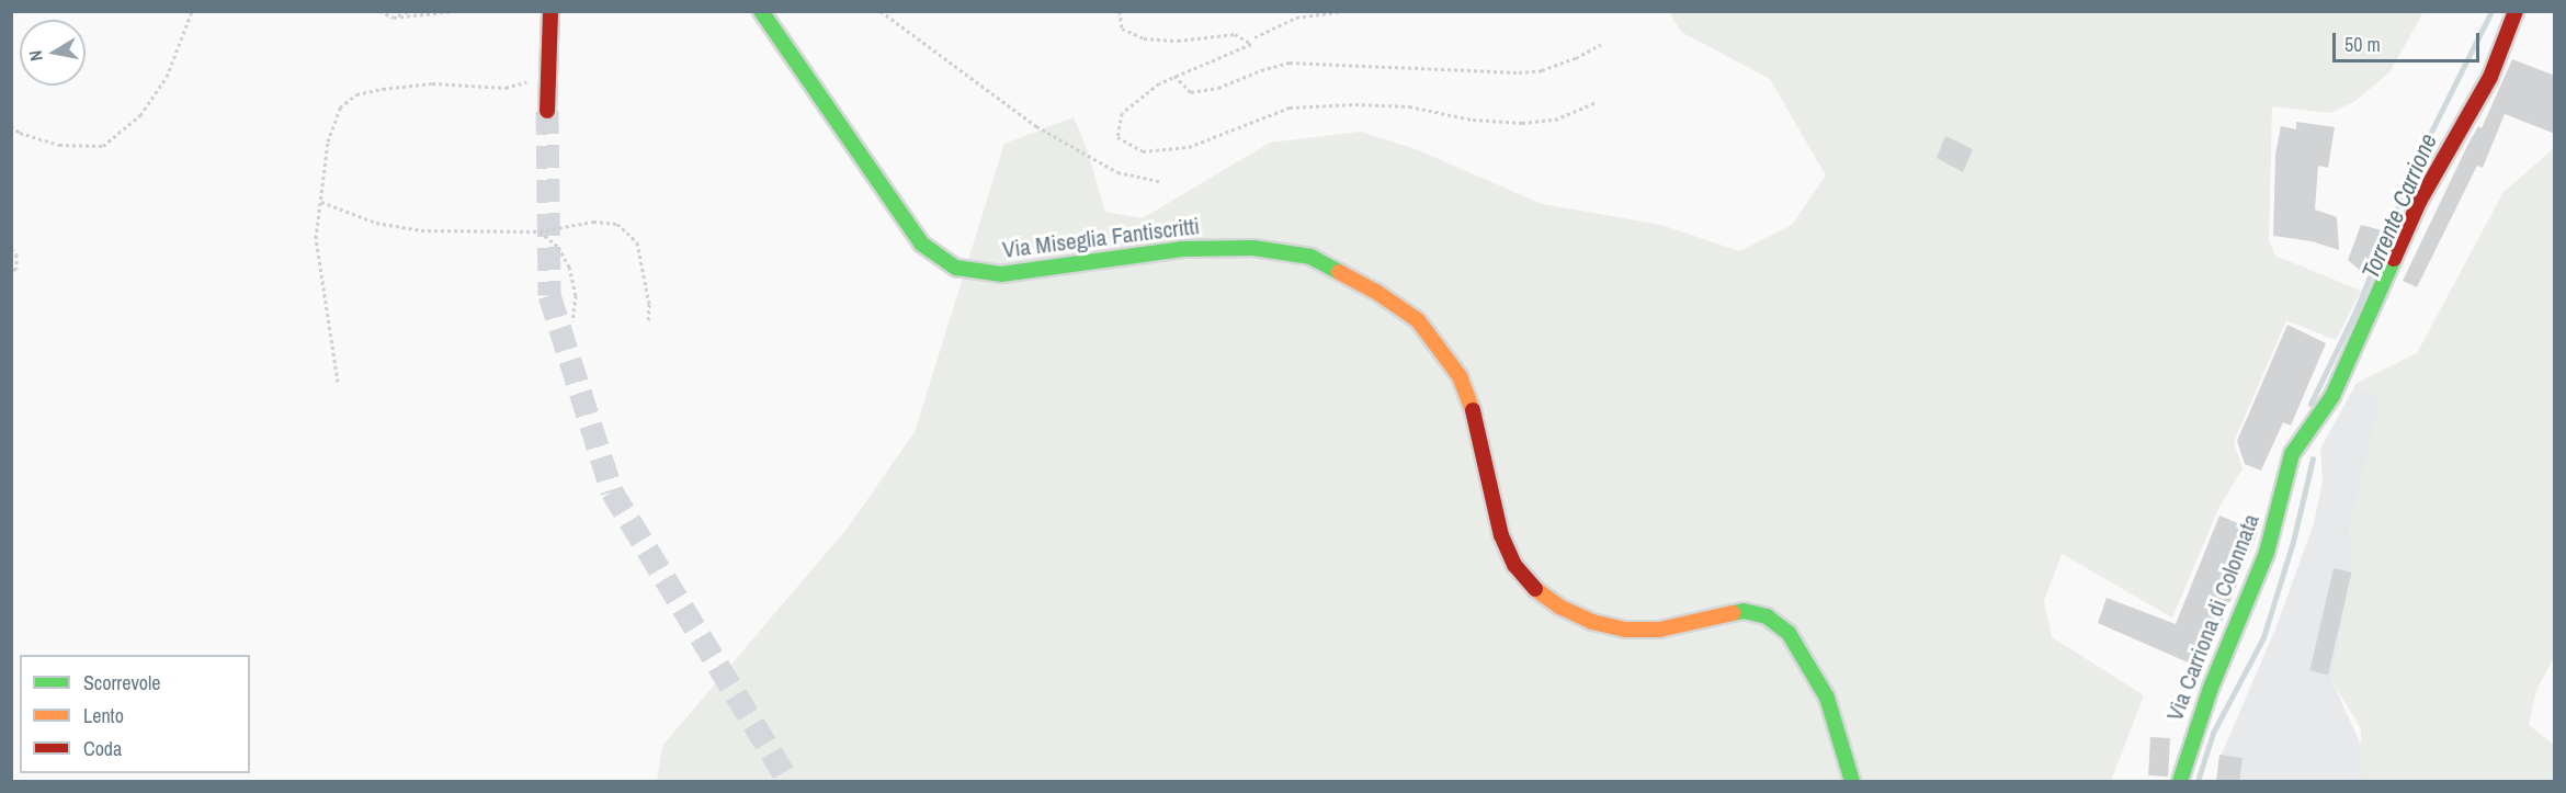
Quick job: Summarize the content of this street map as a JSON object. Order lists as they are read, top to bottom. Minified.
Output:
{"streets":{"street":["Via Miseglia Fantiscritti","Via Carriona di Colonnata"]},"water":["Torrente Carrione"],"legend":["Scorrevole","Lento","Coda"],"scale_bar":"50 m","north":"left"}
